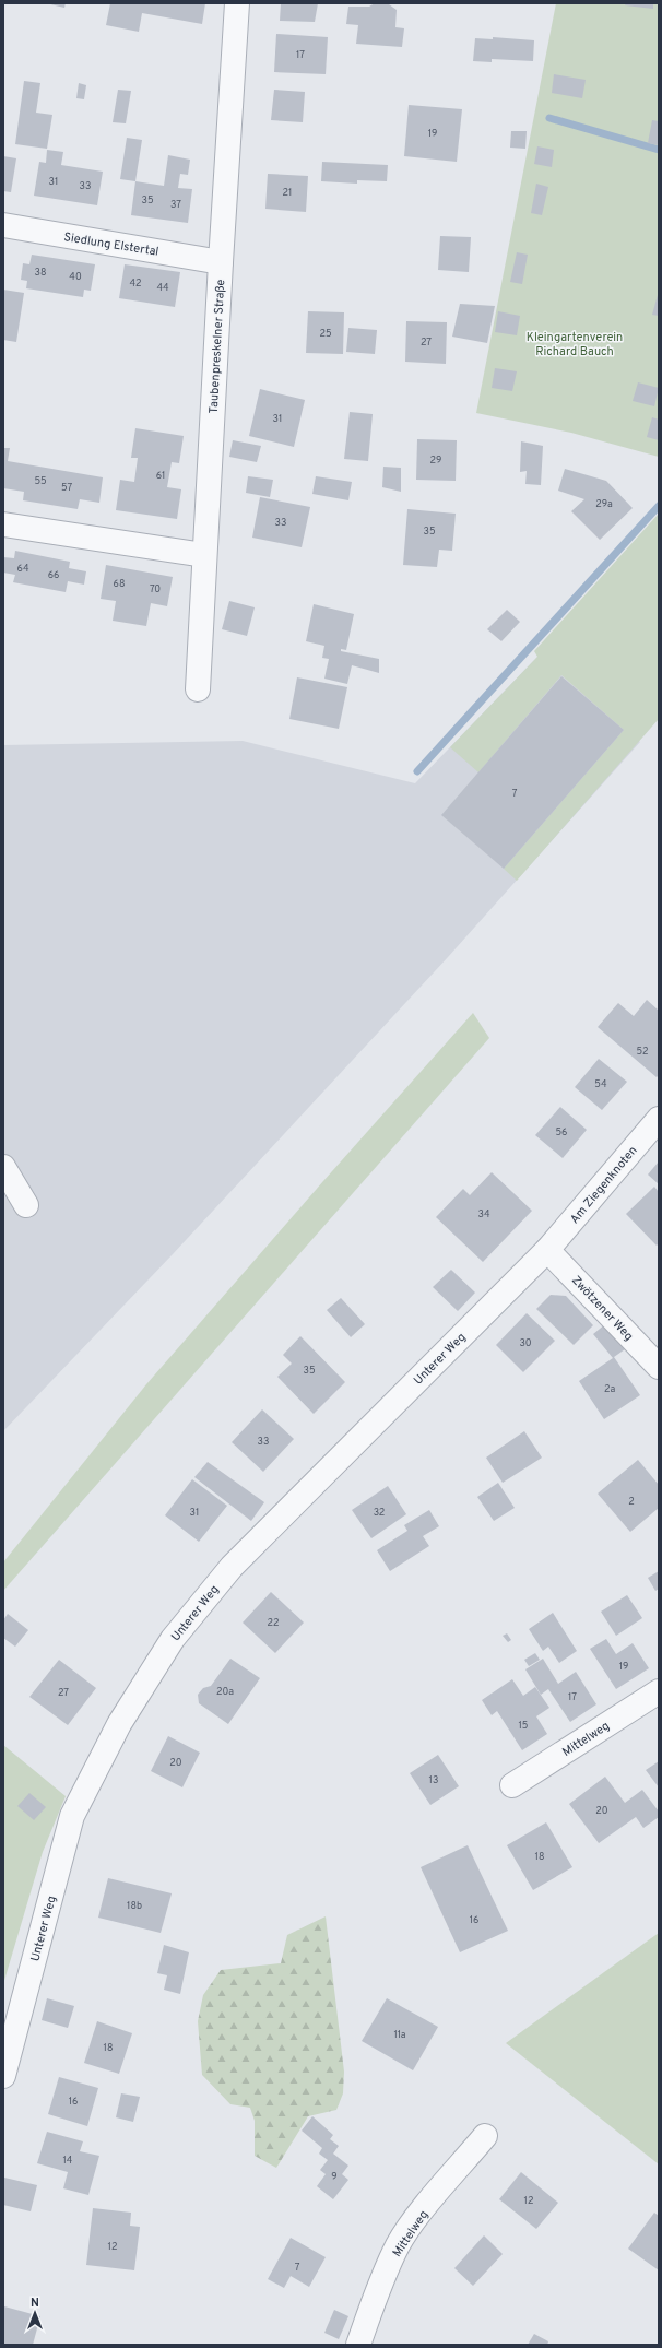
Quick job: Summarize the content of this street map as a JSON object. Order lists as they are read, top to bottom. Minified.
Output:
{"streets":{"street":["Siedlung Elstertal","Taubenpreskelner Straße","Am Ziegenknoten","Zwötzener Weg","Unterer Weg","Mittelweg"]},"crossings":[["Siedlung Elstertal","Taubenpreskelner Straße"],["Am Ziegenknoten","Zwötzener Weg"],["Am Ziegenknoten","Unterer Weg"],["Zwötzener Weg","Unterer Weg"]],"parks":["Kleingartenverein Richard Bauch"],"house_numbers":["17","19","31","33","21","35","37","38","40","42","44","25","27","31","29","61","55","57","29a","33","35","64","66","68","70","7","52","54","56","34","30","35","2a","33","2","31","32","22","19","20a","27","17","15","20","13","20","18","18b","16","11a","18","16","14","9","12","12","7"],"north":"top"}
